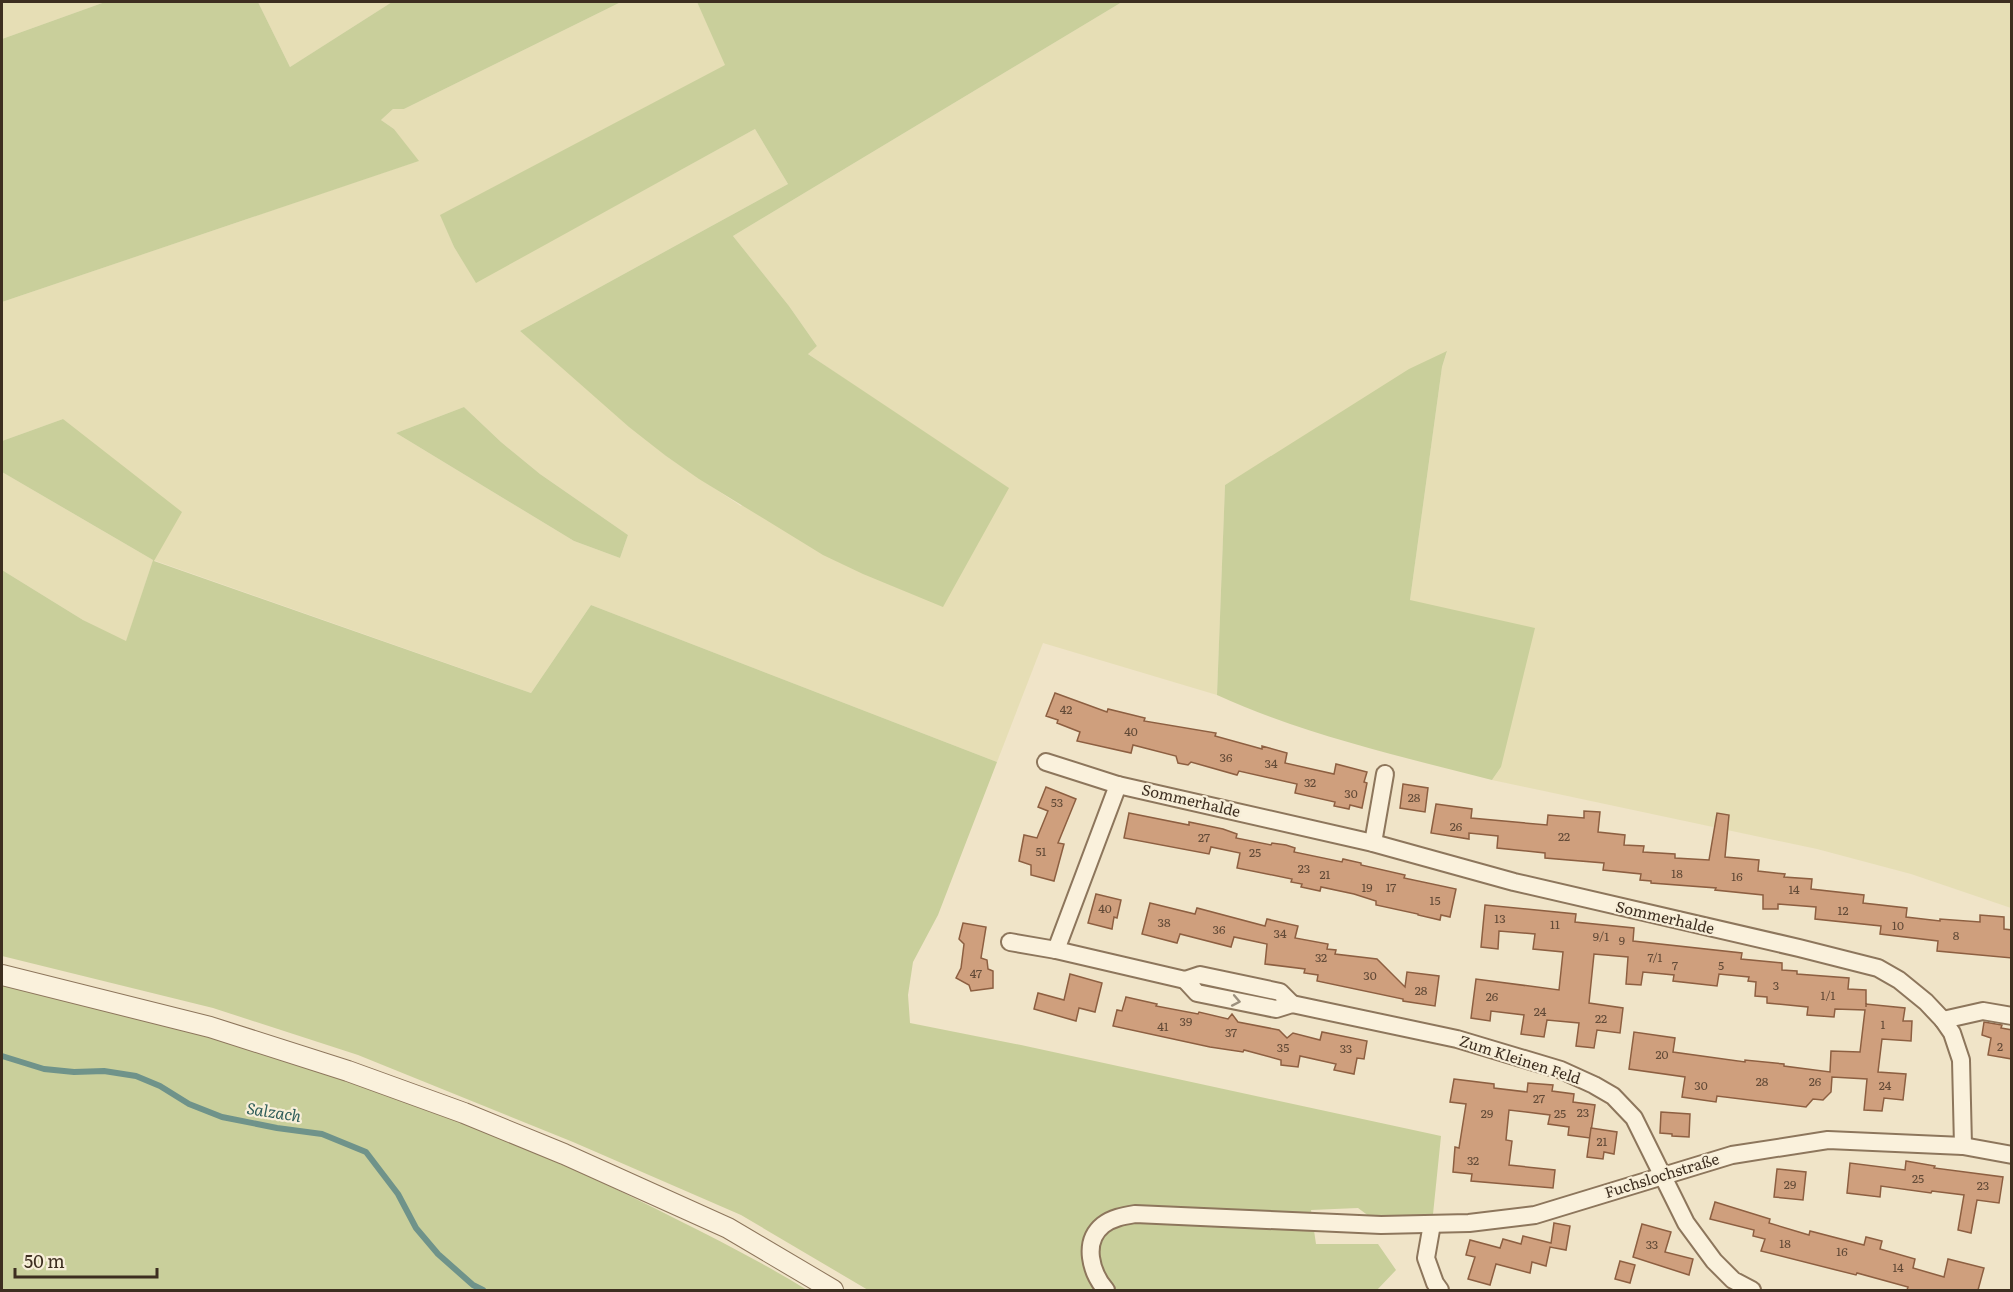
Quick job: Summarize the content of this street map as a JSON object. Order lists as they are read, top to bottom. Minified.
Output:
{"streets":{"street":["Sommerhalde","Zum Kleinen Feld","Fuchslochstraße"]},"crossings":[["Sommerhalde","Fuchslochstraße"],["Zum Kleinen Feld","Fuchslochstraße"]],"water":["Salzach"],"house_numbers":["42","40","36","34","32","30","28","53","26","22","27","51","25","23","18","21","16","19","17","14","15","40","12","13","38","11","10","36","34","8","9/1","9","32","7/1","7","5","47","30","3","28","1/1","26","24","22","39","1","41","37","2","35","33","20","28","26","30","24","27","23","29","25","21","32","25","29","23","18","33","16","14"],"scale_bar":"50 m"}
